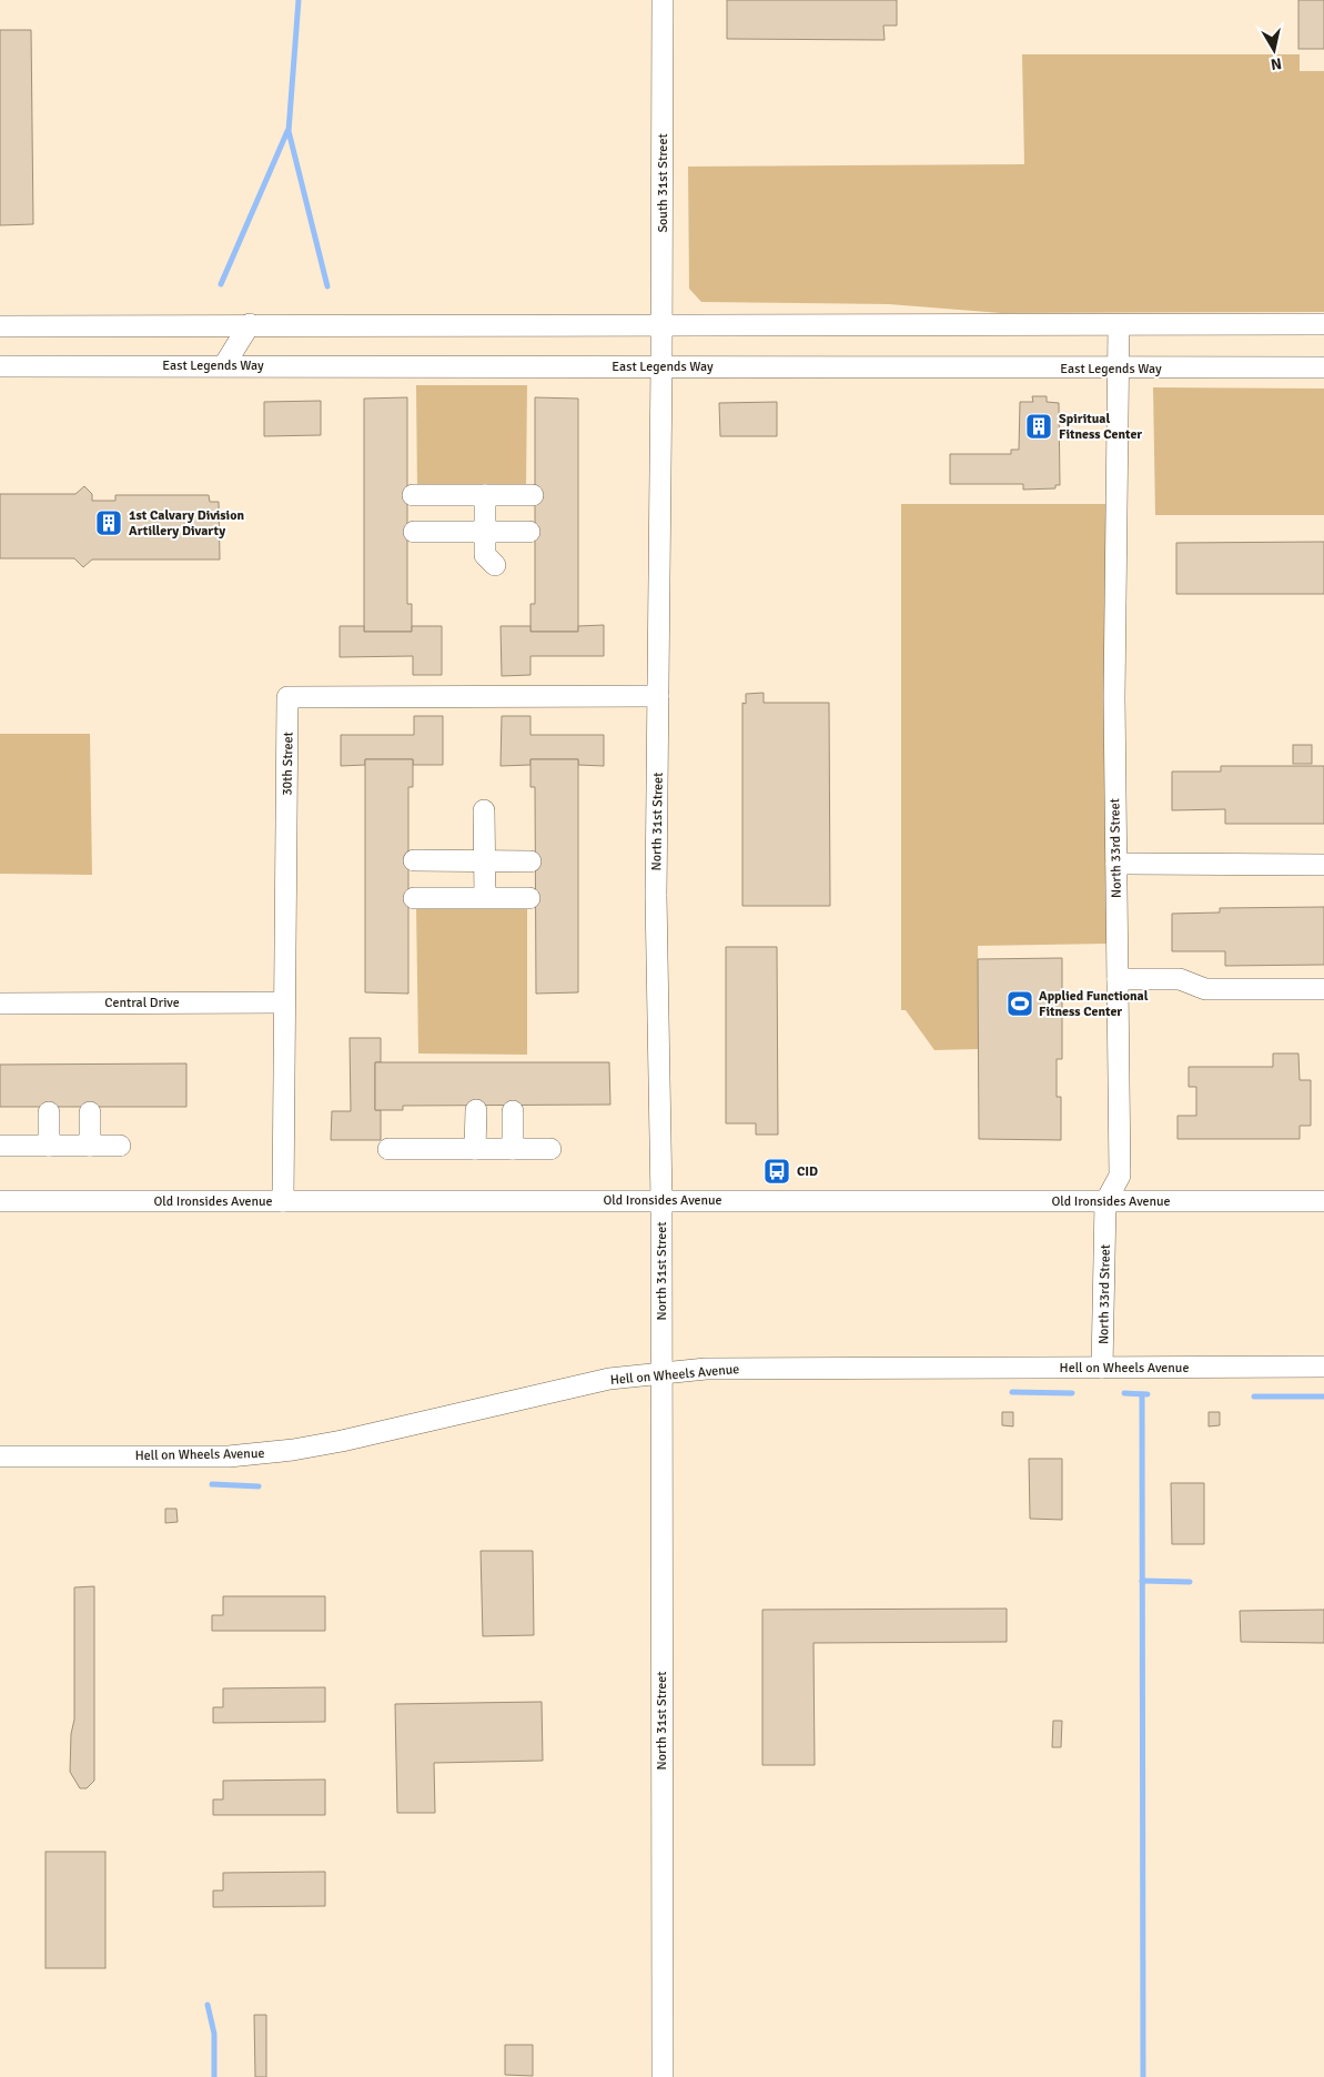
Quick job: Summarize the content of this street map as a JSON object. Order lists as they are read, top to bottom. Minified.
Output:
{"streets":{"street":["South 31st Street","East Legends Way","30th Street","North 31st Street","North 33rd Street","Central Drive","Old Ironsides Avenue","Hell on Wheels Avenue"]},"crossings":[["South 31st Street","East Legends Way"],["South 31st Street","North 31st Street"],["East Legends Way","North 31st Street"],["East Legends Way","North 33rd Street"],["30th Street","North 31st Street"],["30th Street","Central Drive"],["30th Street","Old Ironsides Avenue"],["North 31st Street","Old Ironsides Avenue"],["North 31st Street","Hell on Wheels Avenue"],["North 33rd Street","Old Ironsides Avenue"],["North 33rd Street","Hell on Wheels Avenue"]],"places":{"building":["Spiritual Fitness Center","1st Calvary Division Artillery Divarty"],"sports":["Applied Functional Fitness Center"],"bus stop":["CID"]},"north":"bottom"}
